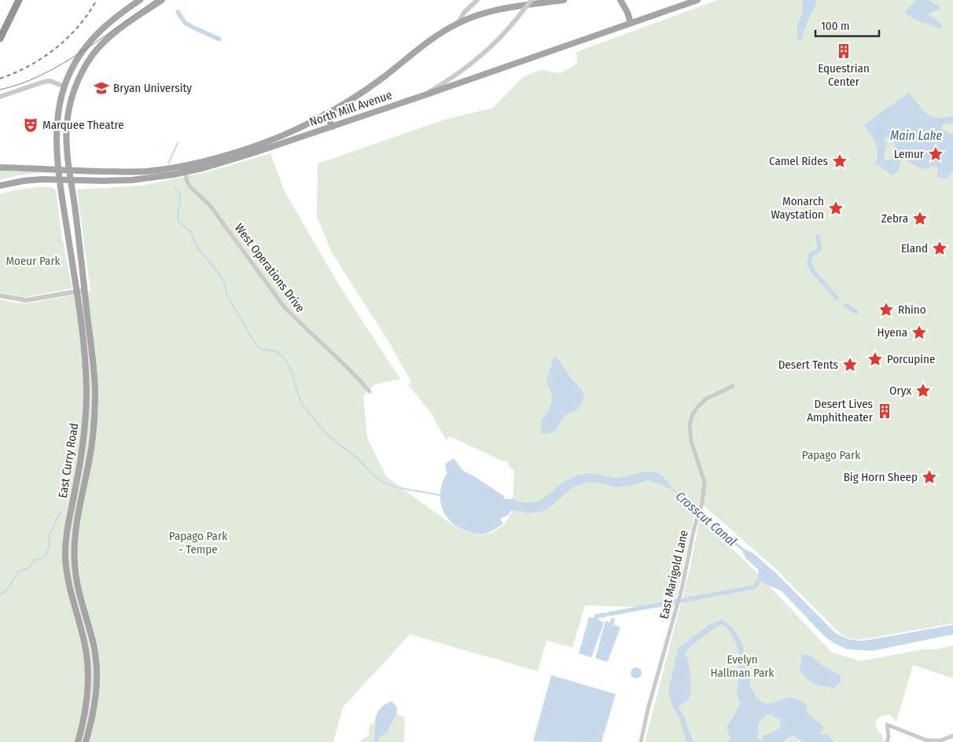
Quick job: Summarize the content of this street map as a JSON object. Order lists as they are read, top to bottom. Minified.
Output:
{"streets":{"main road":["North Mill Avenue","East Curry Road"],"street":["West Operations Drive","East Marigold Lane"]},"crossings":[["North Mill Avenue","West Operations Drive"],["North Mill Avenue","East Curry Road"]],"water":["Main Lake","Crosscut Canal"],"parks":["Moeur Park","Papago Park","Papago Park - Tempe","Evelyn Hallman Park"],"places":{"building":["Equestrian Center","Desert Lives Amphitheater"],"school or university":["Bryan University"],"theatre":["Marquee Theatre"],"place":["Lemur","Camel Rides","Monarch Waystation","Zebra","Eland","Rhino","Hyena","Porcupine","Desert Tents","Oryx","Big Horn Sheep"]},"scale_bar":"100 m"}
